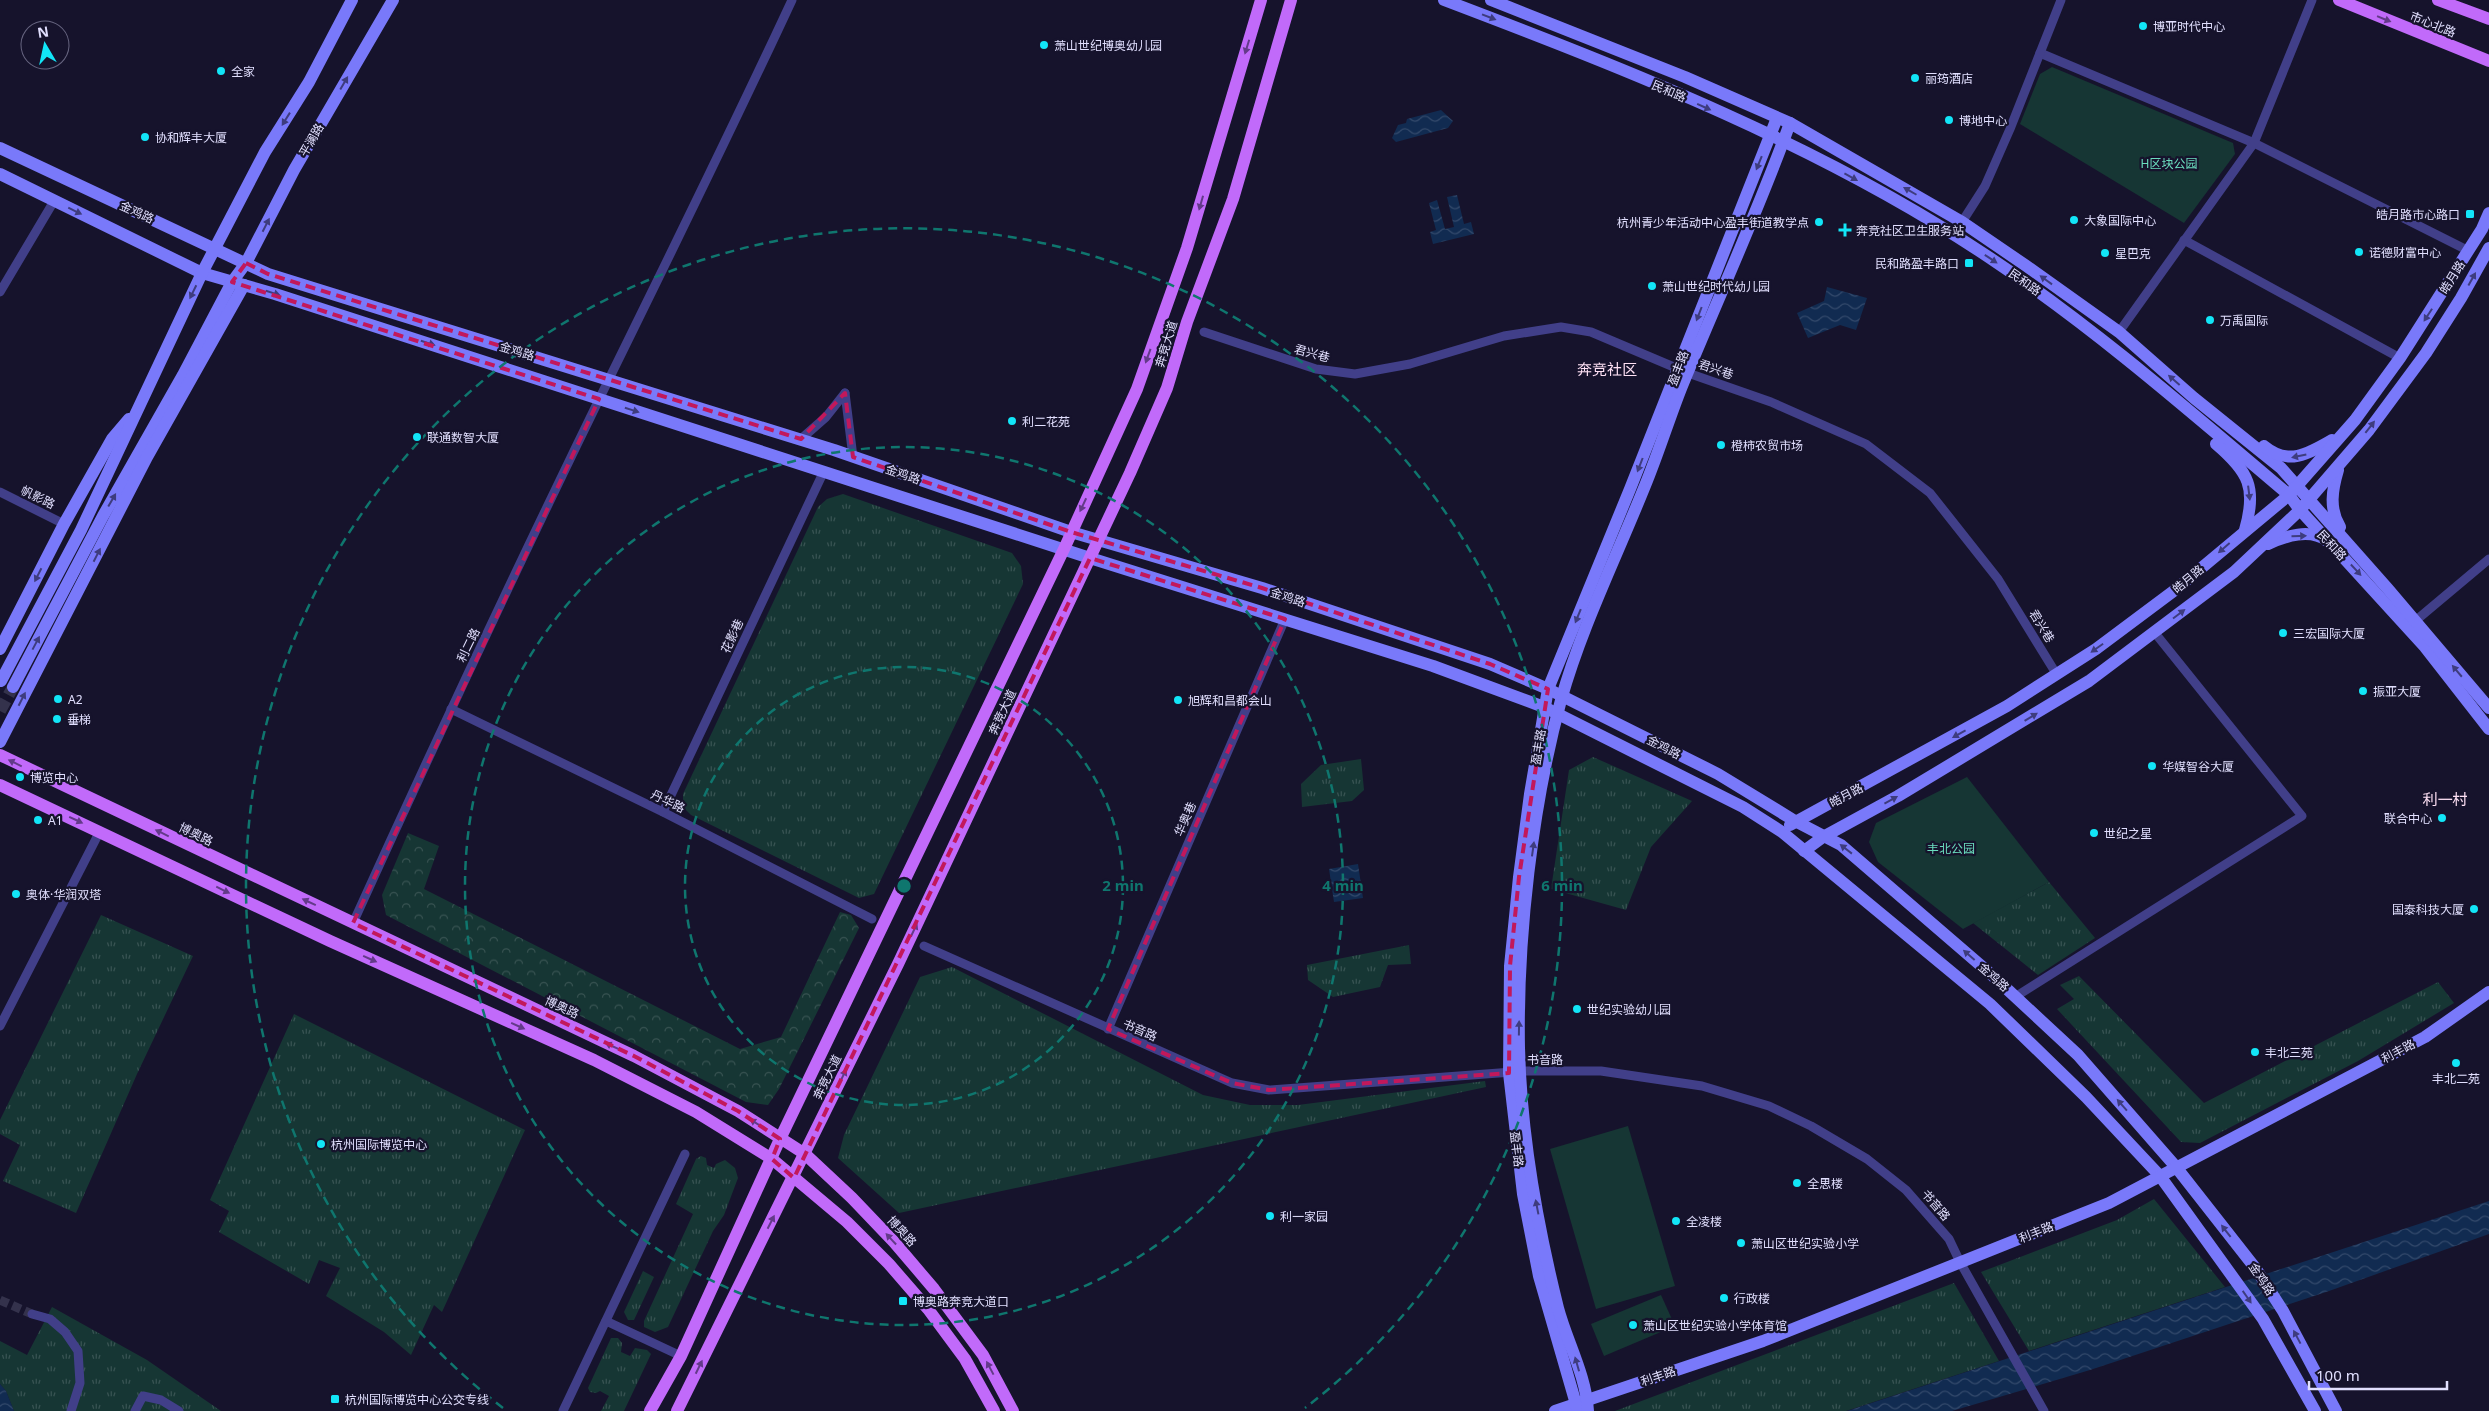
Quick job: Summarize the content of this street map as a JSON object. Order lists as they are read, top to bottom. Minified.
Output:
{"streets":{"main road":["市心北路","民和路","平澜路","金鸡路","皓月路","奔竞大道","盈丰路","博奥路","利丰路"],"street":["君兴巷","帆影路","花影巷","利二路","丹华路","华奥巷","书音路"]},"crossings":[["民和路","皓月路"],["民和路","盈丰路"],["平澜路","金鸡路"],["金鸡路","皓月路"],["金鸡路","奔竞大道"],["金鸡路","盈丰路"],["金鸡路","花影巷"],["金鸡路","利二路"],["金鸡路","华奥巷"],["金鸡路","利丰路"],["皓月路","君兴巷"],["奔竞大道","博奥路"],["君兴巷","盈丰路"],["盈丰路","书音路"],["盈丰路","利丰路"],["花影巷","丹华路"],["利二路","丹华路"],["利二路","博奥路"],["华奥巷","书音路"],["书音路","利丰路"]],"districts":["奔竞社区","利一村"],"parks":["H区块公园","丰北公园"],"places":{"other":["博亚时代中心","萧山世纪博奥幼儿园","全家","丽筠酒店","博地中心","协和辉丰大厦","大象国际中心","杭州青少年活动中心盈丰街道教学点","诺德财富中心","星巴克","萧山世纪时代幼儿园","万禹国际","利二花苑","联通数智大厦","橙柿农贸市场","三宏国际大厦","振亚大厦","A2","旭辉和昌都会山","垂梯","华媒智谷大厦","博览中心","联合中心","A1","世纪之星","奥体·华润双塔","国泰科技大厦","世纪实验幼儿园","丰北三苑","丰北二苑","杭州国际博览中心","全思楼","利一家园","全凌楼","萧山区世纪实验小学","行政楼","萧山区世纪实验小学体育馆"],"transit":["皓月路市心路口","民和路盈丰路口","博奥路奔竞大道口","杭州国际博览中心公交专线"],"health":["奔竞社区卫生服务站"]},"scale_bar":"100 m","north":"top","rings":["2 min","4 min","6 min"]}
